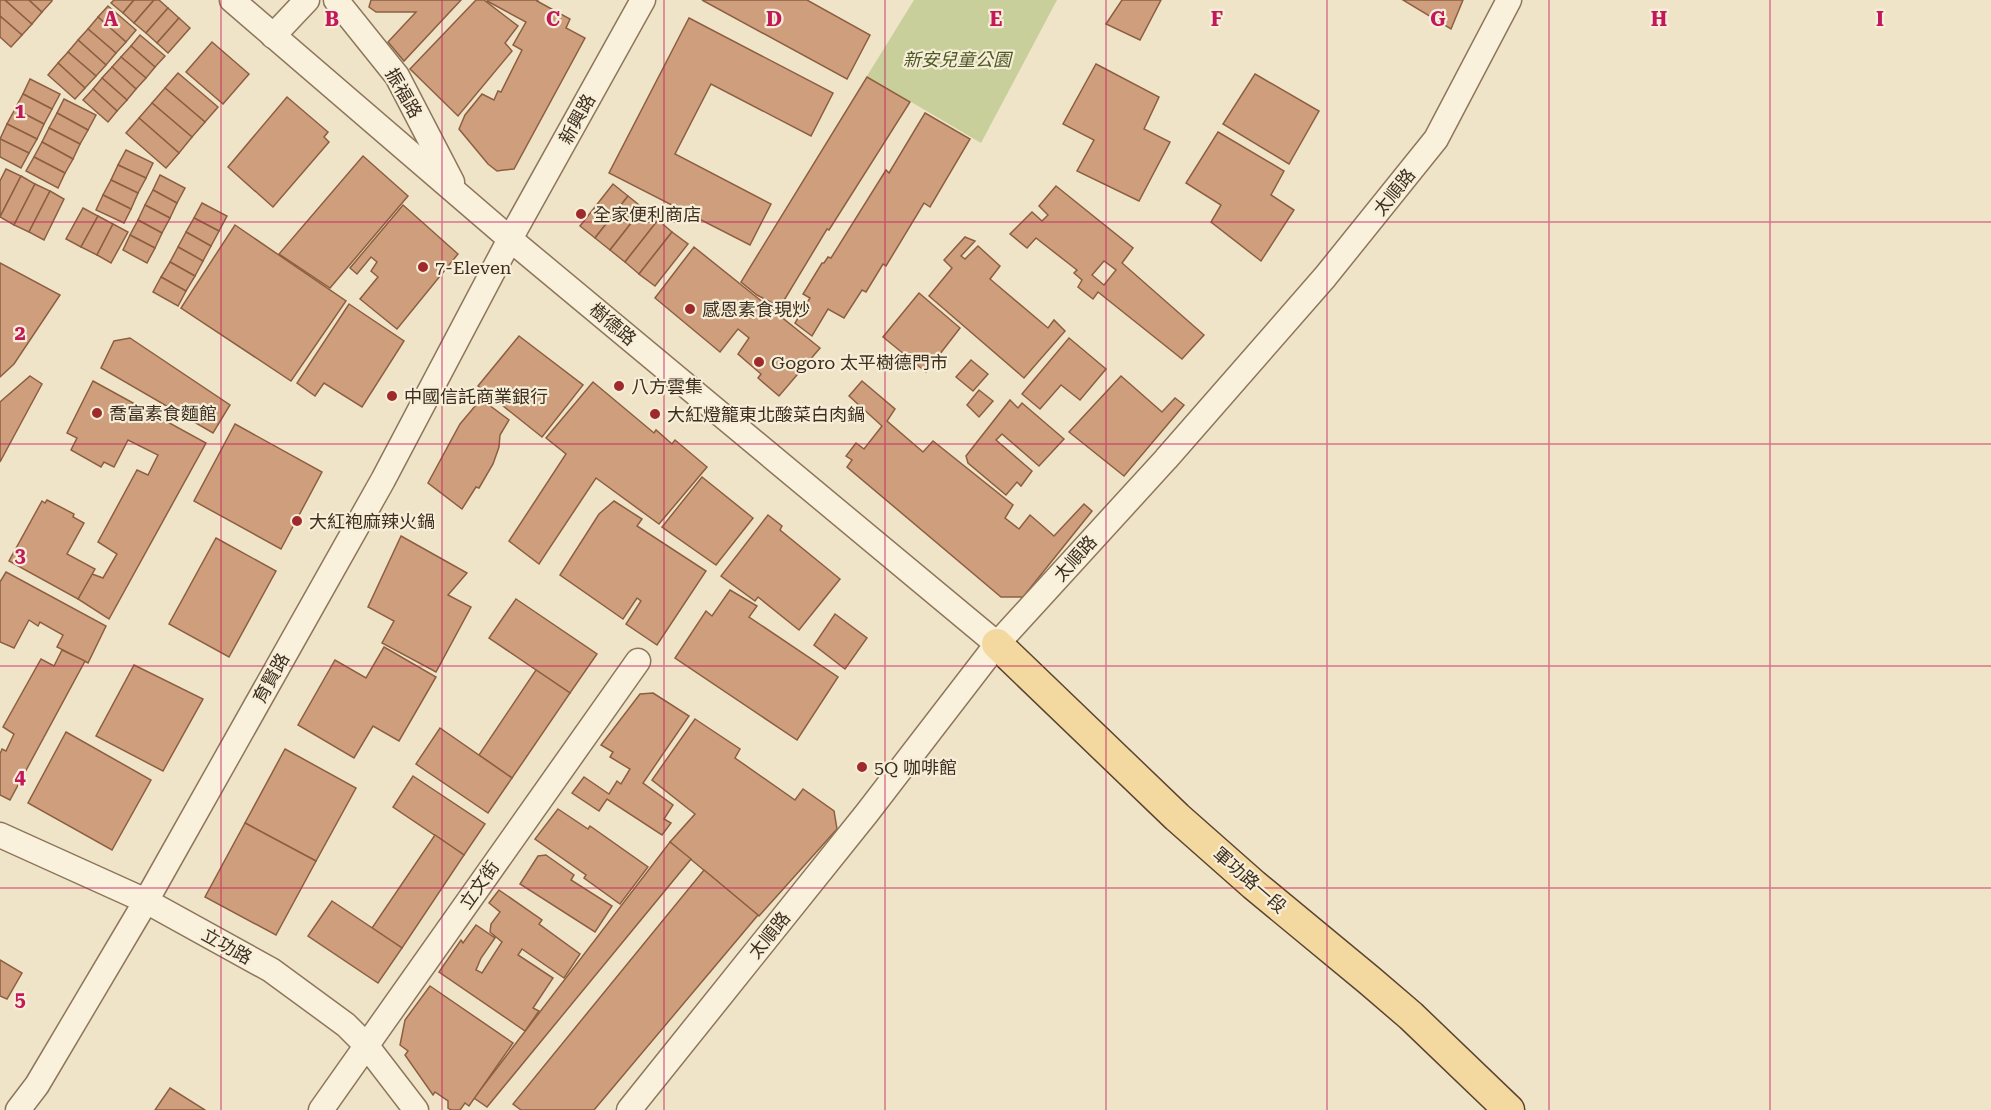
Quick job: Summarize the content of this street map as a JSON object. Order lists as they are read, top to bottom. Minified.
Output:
{"streets":{"main road":["軍功路一段"],"street":["振福路","新興路","太順路","樹德路","育賢路","立文街","立功路"]},"crossings":[["振福路","樹德路"],["新興路","樹德路"],["新興路","育賢路"],["太順路","樹德路"],["太順路","軍功路一段"],["樹德路","育賢路"],["樹德路","軍功路一段"],["育賢路","立功路"],["立文街","立功路"]],"parks":["新安兒童公園"],"places":["全家便利商店","7-Eleven","感恩素食現炒","Gogoro 太平樹德門市","八方雲集","中國信託商業銀行","喬富素食麵館","大紅燈籠東北酸菜白肉鍋","大紅袍麻辣火鍋","5Q 咖啡館"],"grid":{"columns":["A","B","C","D","E","F","G","H","I"],"rows":["1","2","3","4","5"]}}
